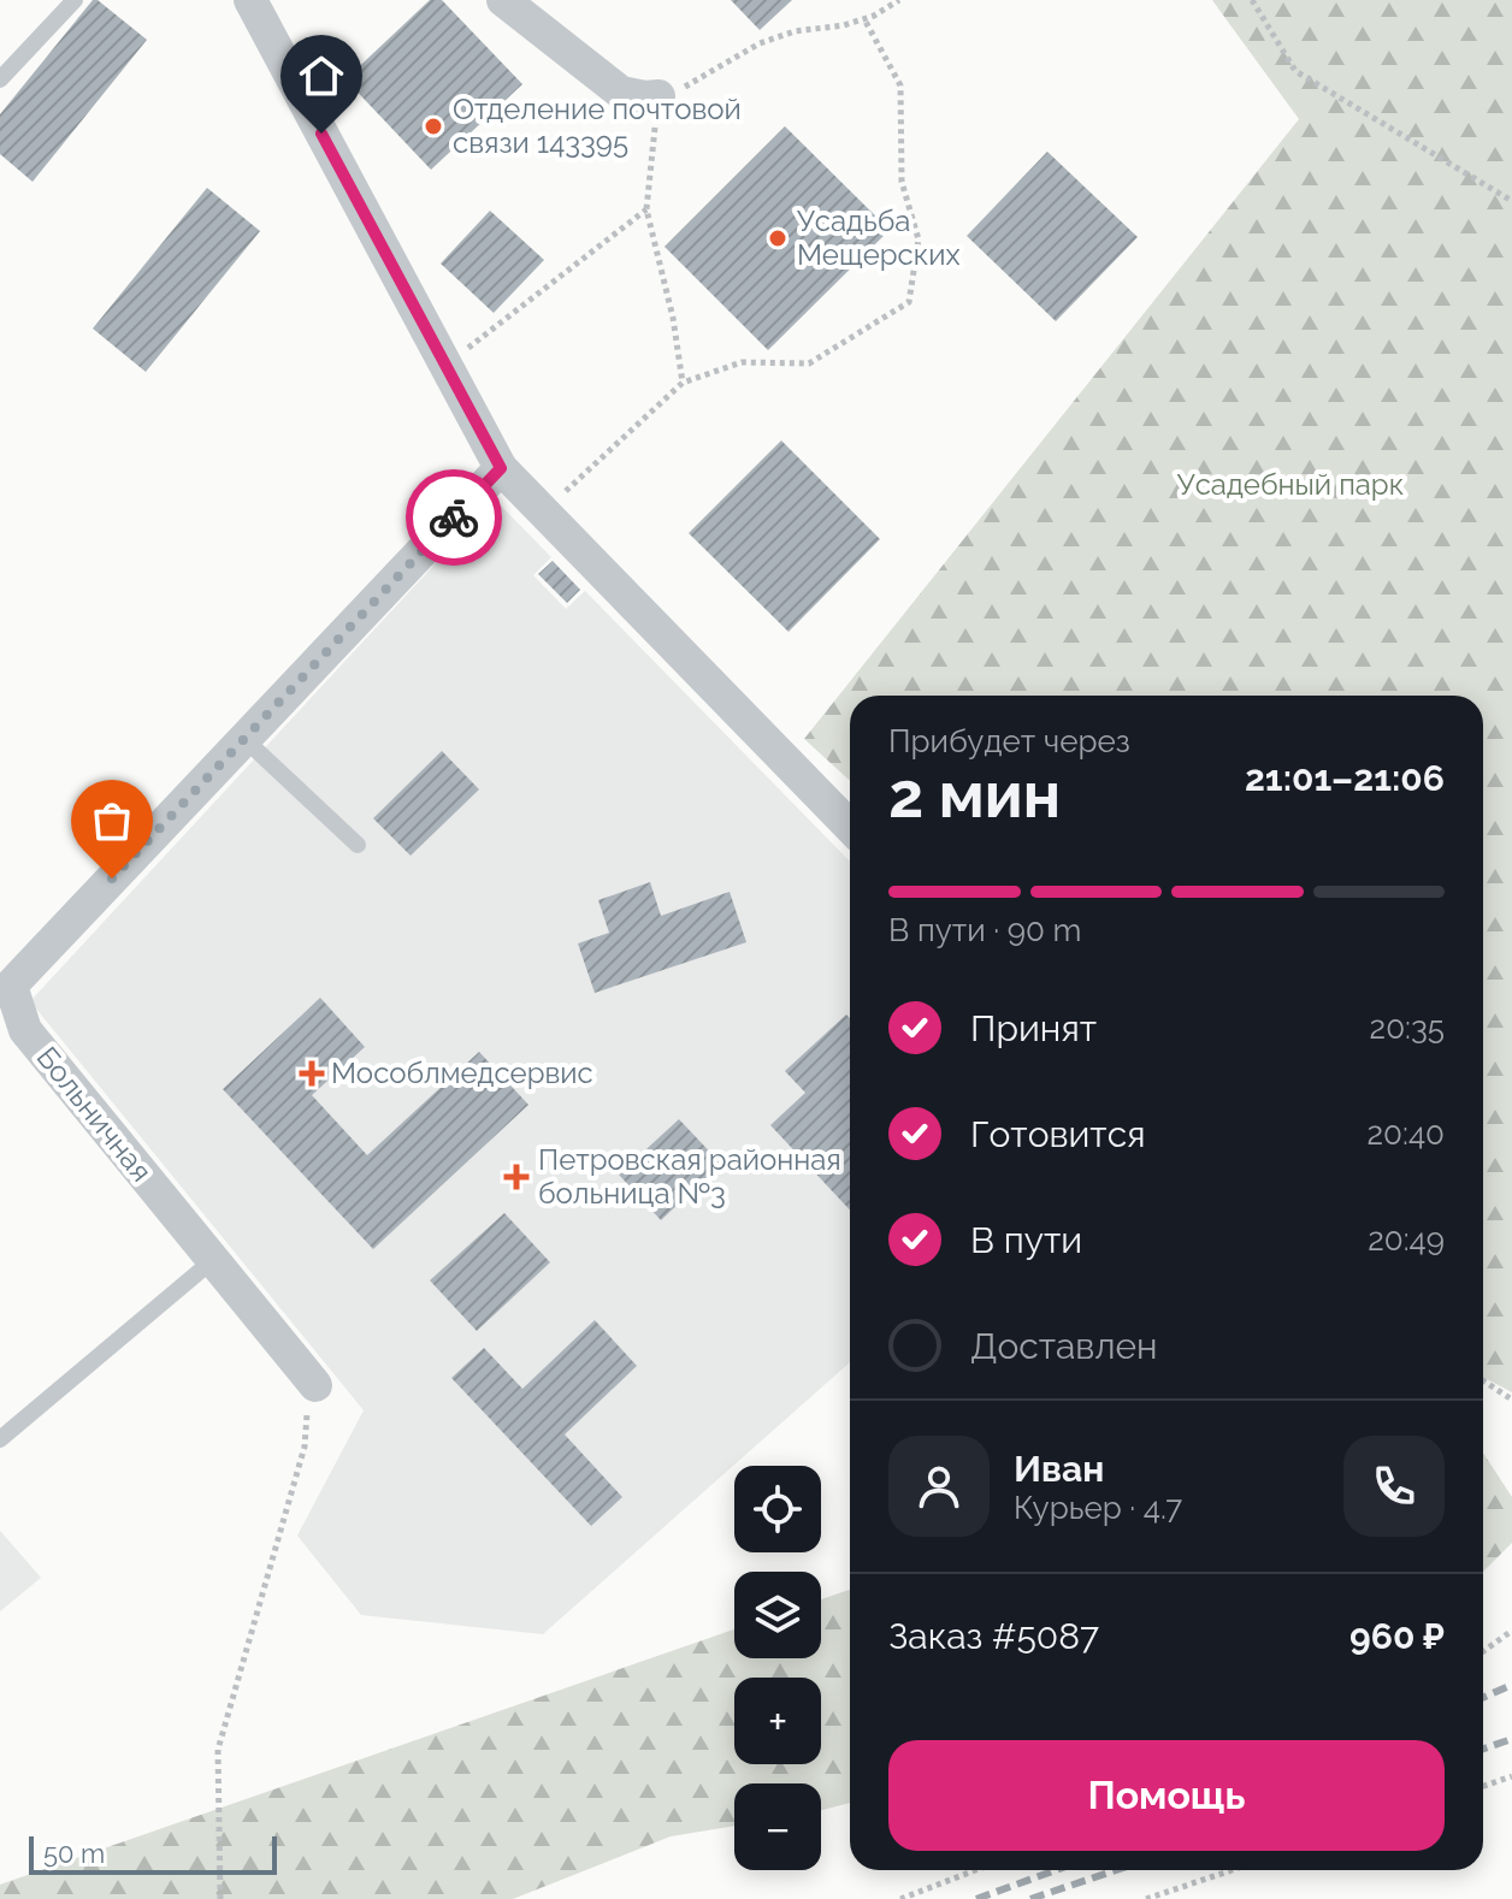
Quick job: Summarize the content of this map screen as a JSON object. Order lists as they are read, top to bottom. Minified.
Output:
{"streets":{"street":["Больничная"]},"parks":["Усадебный парк"],"places":{"other":["Отделение почтовой связи 143395","Усадьба Мещерских"],"health":["Мособлмедсервис","Петровская районная больница №3"]},"scale_bar":"50 m","page":{"heading":["2 мин","Прибудет через","21:01–21:06"],"panel":["Иван","Курьер · 4.7","Заказ #5087","960 ₽"],"bar":"В пути · 90 m","list":[["Принят","20:35"],["Готовится","20:40"],["В пути","20:49"],"Доставлен"],"map_buttons":["+","−"],"buttons":"Помощь","scale":"50 m"}}
